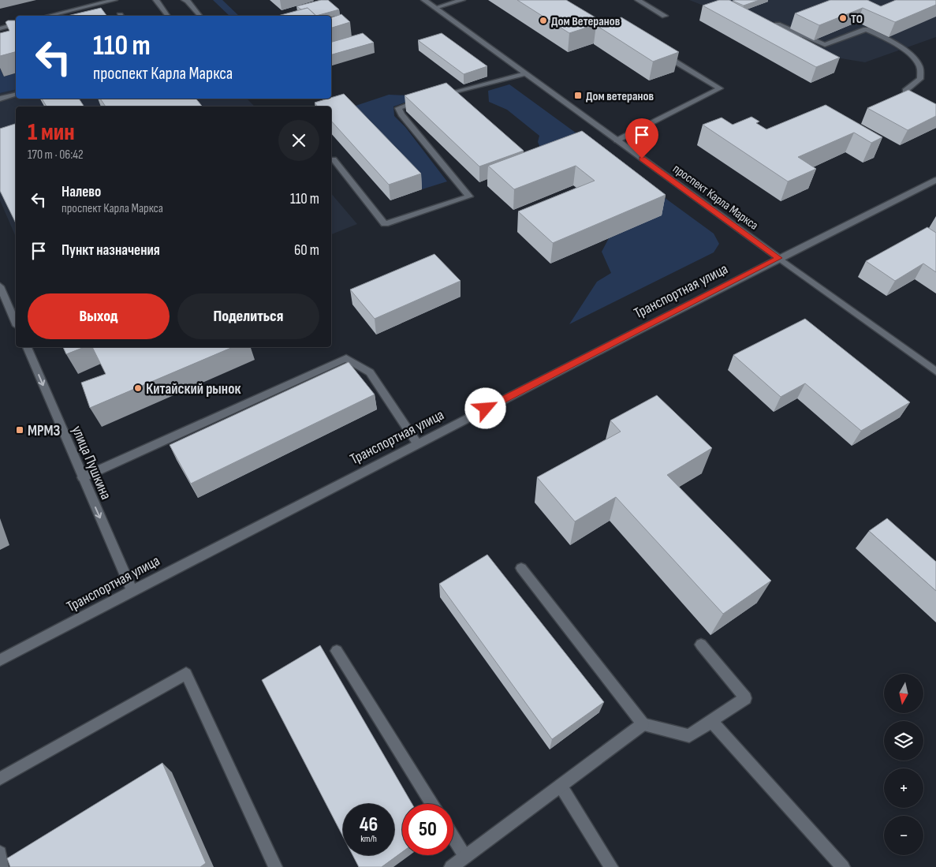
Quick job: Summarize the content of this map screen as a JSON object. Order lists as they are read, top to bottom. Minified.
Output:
{"streets":{"street":["проспект Карла Маркса","Транспортная улица","улица Пушкина"]},"crossings":[["проспект Карла Маркса","Транспортная улица"],["Транспортная улица","улица Пушкина"]],"one_way":["улица Пушкина"],"places":{"other":["ТО","Дом Ветеранов","Китайский рынок"],"transit":["Дом ветеранов","МРМЗ"]},"north":"bottom","page":{"turn":["110 m","проспект Карла Маркса"],"heading":["1 мин","170 m · 06:42"],"list":[{"name":"Налево","note":"проспект Карла Маркса","value":"110 m"},{"name":"Пункт назначения","value":"60 m"}],"buttons":["Выход","Поделиться"],"map_buttons":["+","−"],"speed":"46 km/h","limit":"50"}}
